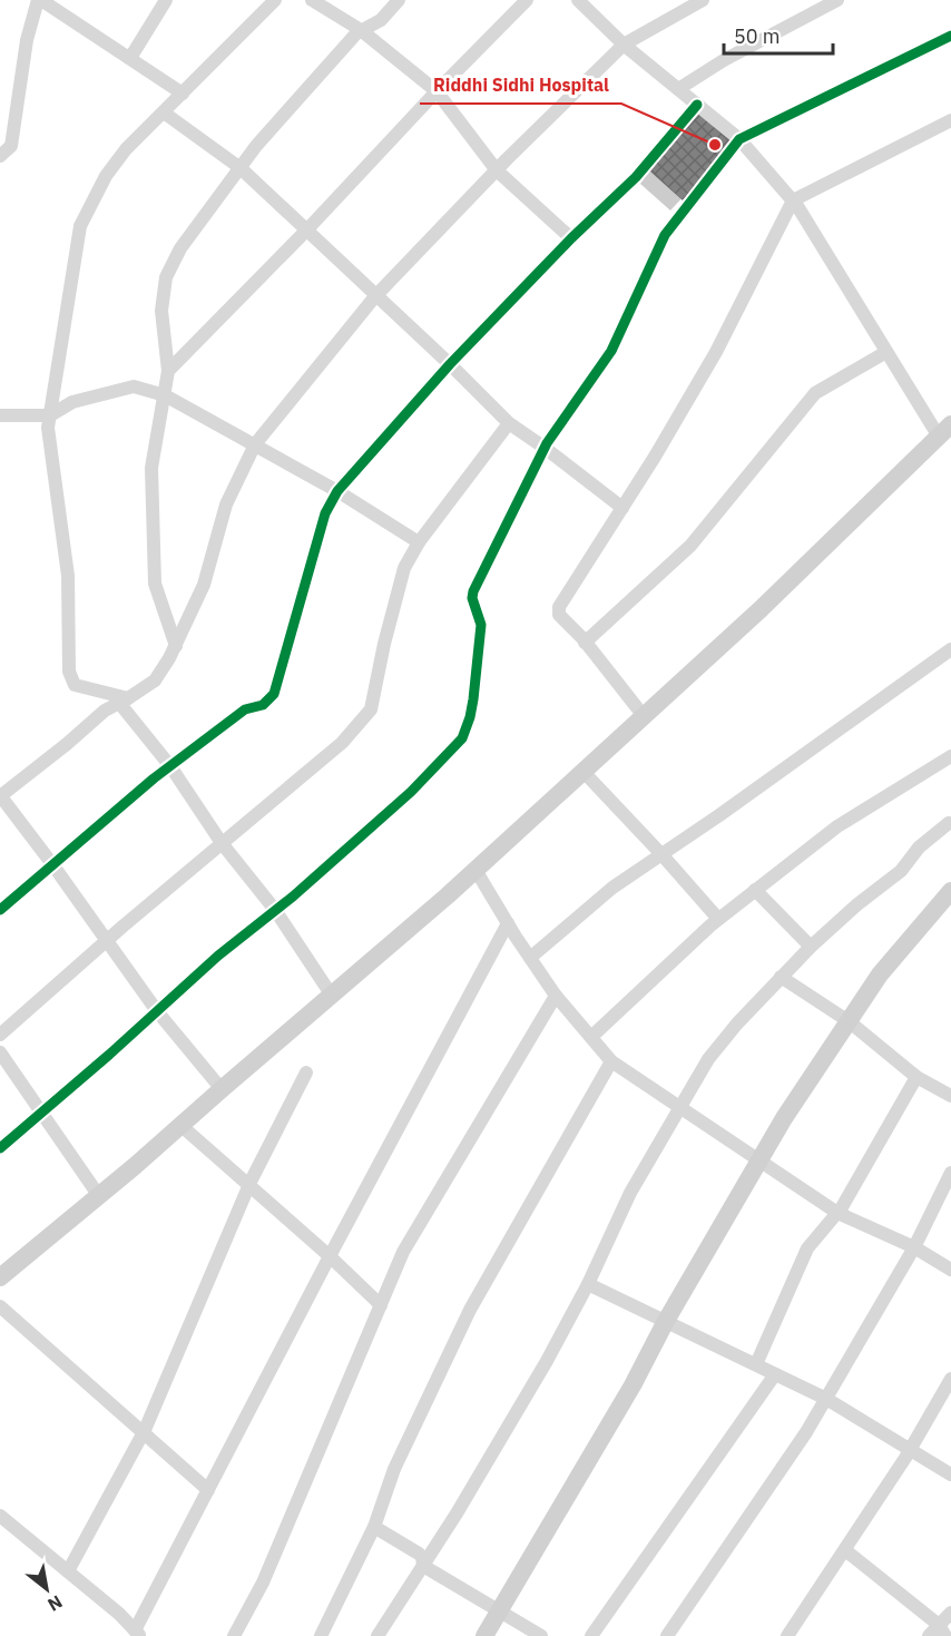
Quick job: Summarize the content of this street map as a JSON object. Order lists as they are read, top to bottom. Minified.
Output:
{"places":["Riddhi Sidhi Hospital"],"scale_bar":"50 m","north":"bottom right"}
